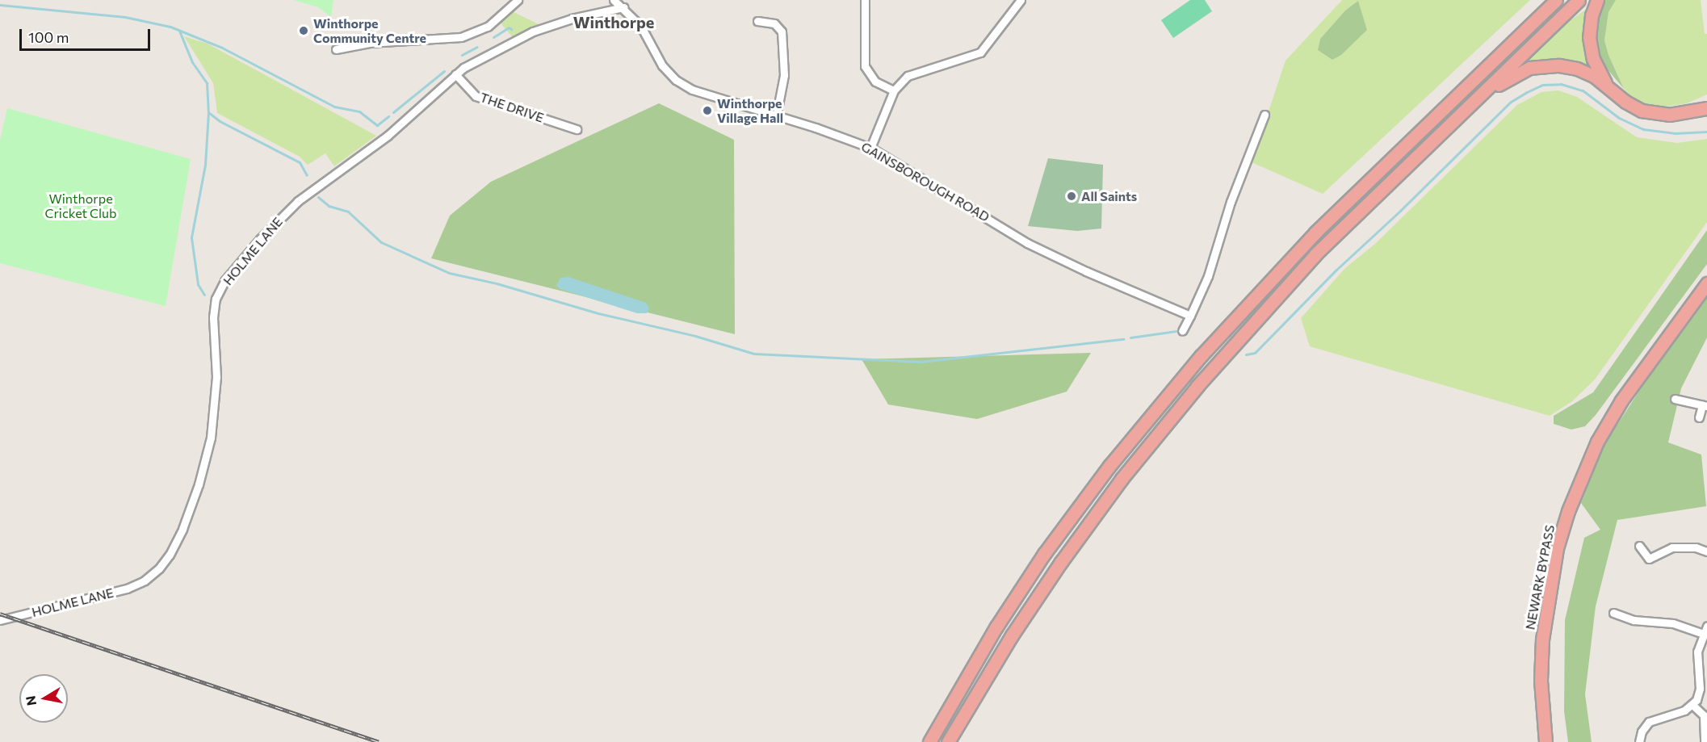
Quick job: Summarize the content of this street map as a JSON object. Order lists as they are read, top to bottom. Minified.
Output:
{"streets":{"highway":["NEWARK BYPASS"],"street":["THE DRIVE","GAINSBOROUGH ROAD","HOLME LANE"]},"crossings":[["THE DRIVE","HOLME LANE"],["GAINSBOROUGH ROAD","HOLME LANE"]],"districts":["Winthorpe"],"parks":["Winthorpe Cricket Club"],"places":["Winthorpe Community Centre","Winthorpe Village Hall","All Saints"],"scale_bar":"100 m","north":"left"}
